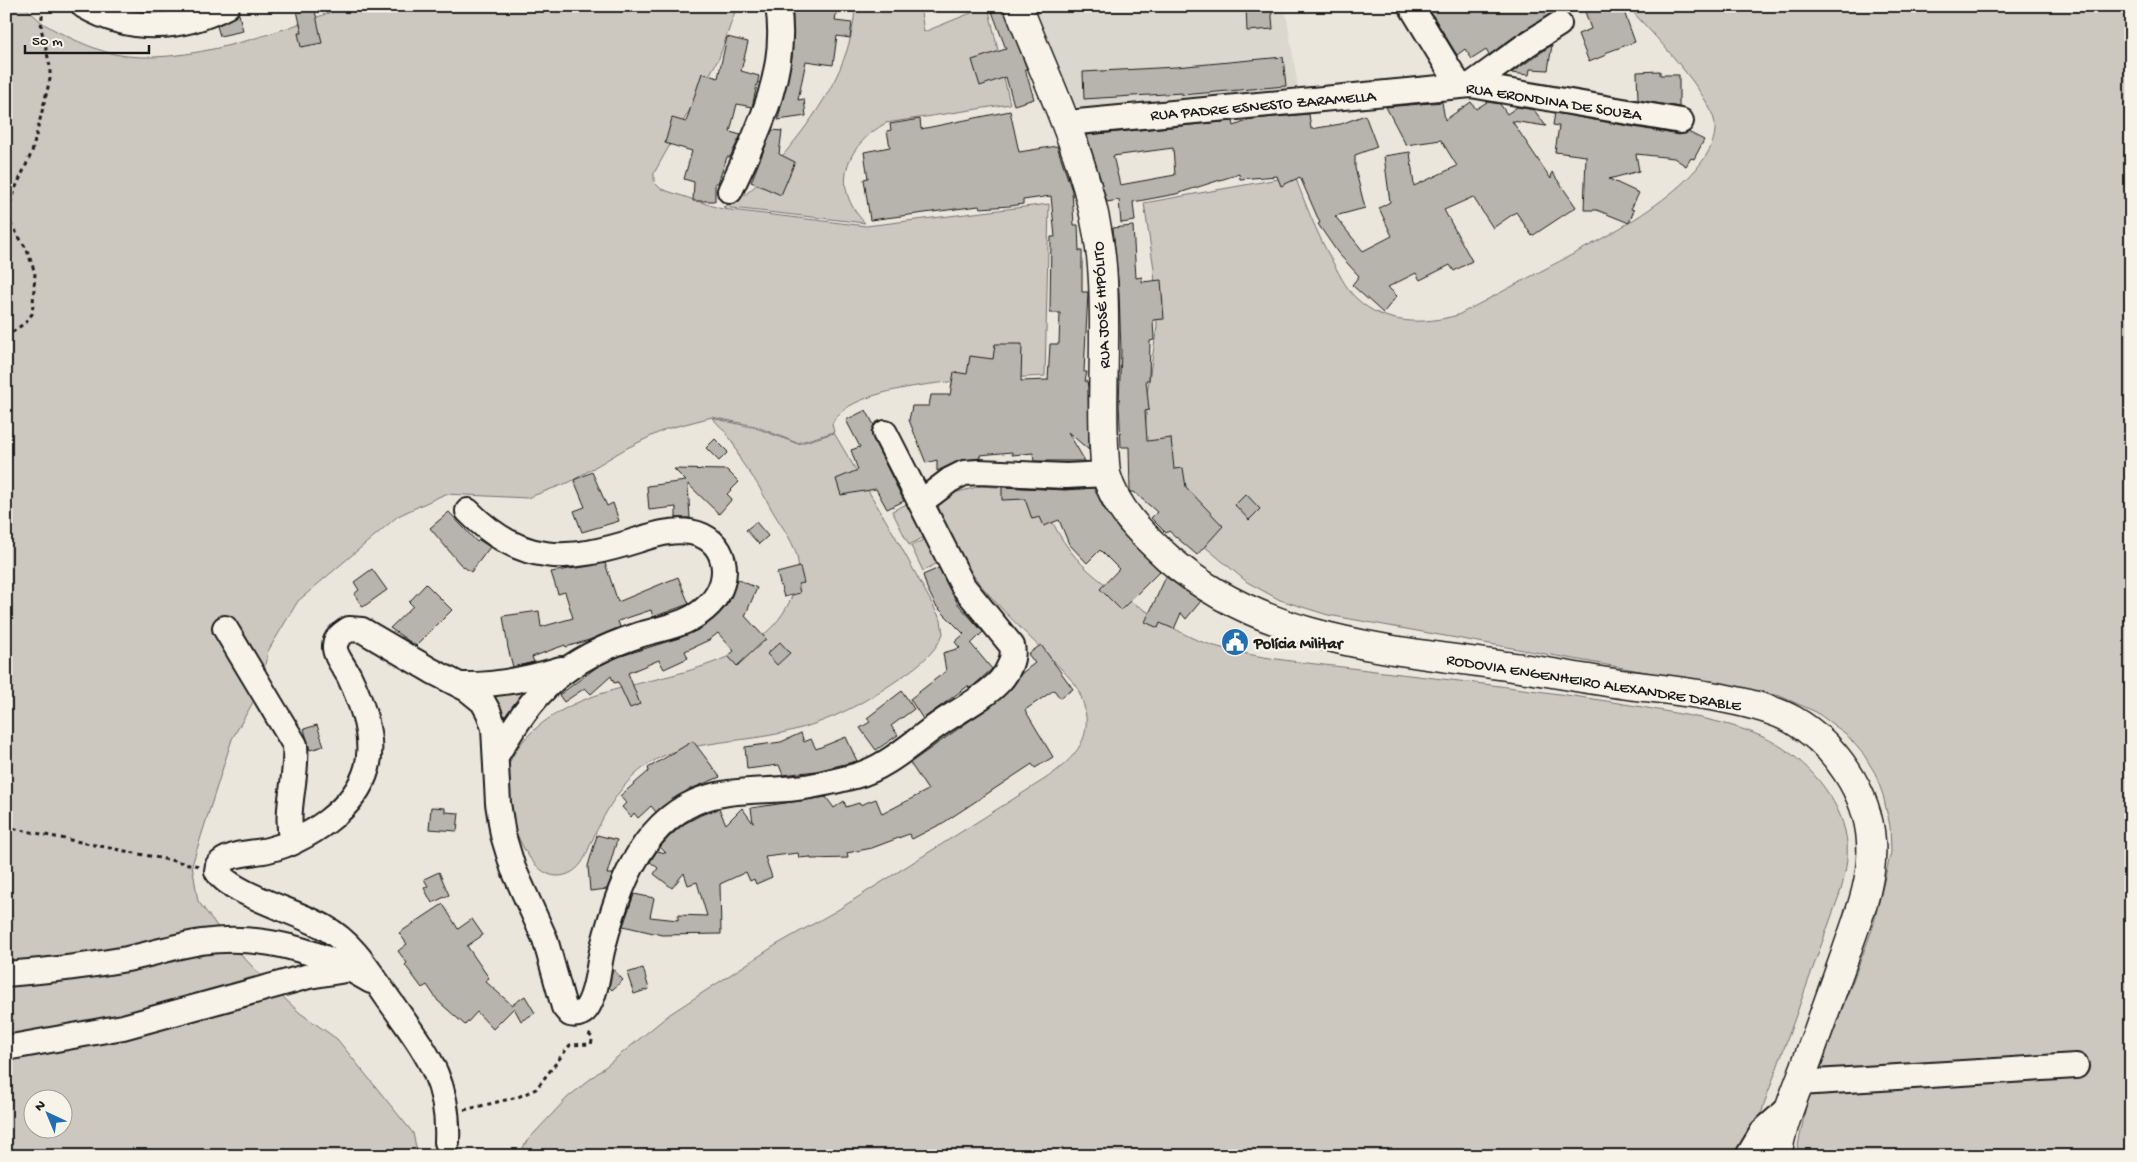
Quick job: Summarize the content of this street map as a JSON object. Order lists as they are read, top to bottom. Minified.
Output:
{"streets":{"main road":["RUA JOSÉ HIPÓLITO","RODOVIA ENGENHEIRO ALEXANDRE DRABLE"],"street":["RUA ERONDINA DE SOUZA","RUA PADRE ESNESTO ZARAMELLA"]},"crossings":[["RUA ERONDINA DE SOUZA","RUA PADRE ESNESTO ZARAMELLA"],["RUA PADRE ESNESTO ZARAMELLA","RUA JOSÉ HIPÓLITO"],["RUA JOSÉ HIPÓLITO","RODOVIA ENGENHEIRO ALEXANDRE DRABLE"]],"places":{"public building":["Polícia Militar"]},"scale_bar":"50 m","north":"top left"}
